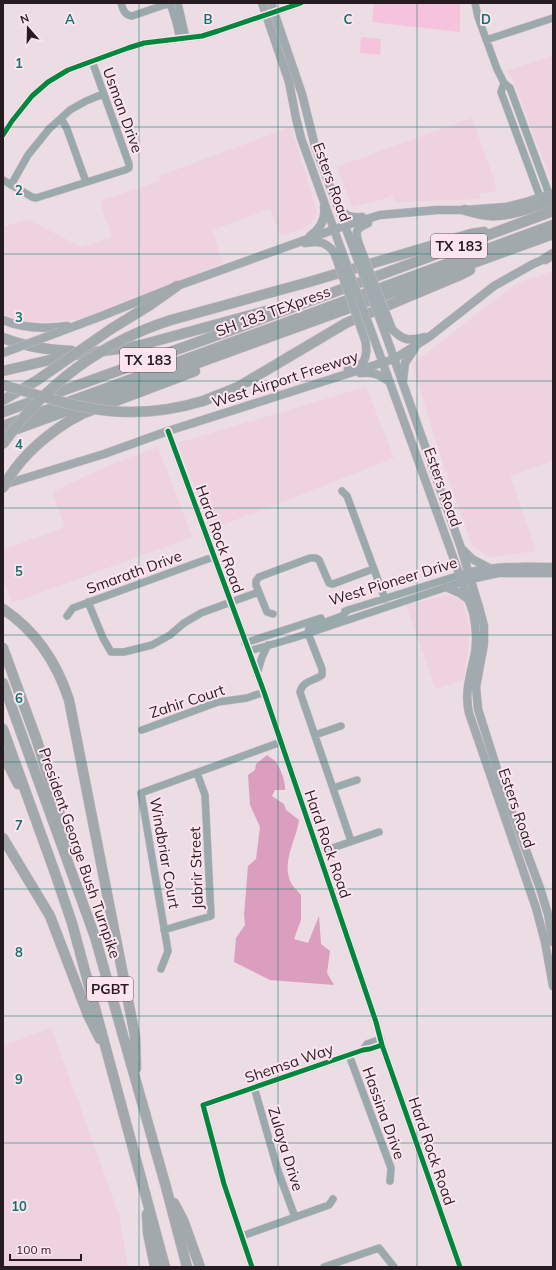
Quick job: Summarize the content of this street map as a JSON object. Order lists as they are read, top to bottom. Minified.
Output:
{"streets":{"highway":["TX 183","SH 183 TEXpress","President George Bush Turnpike","PGBT"],"main road":["Esters Road","West Airport Freeway","West Pioneer Drive"],"street":["Usman Drive","Hard Rock Road","Smarath Drive","Zahir Court","Windbriar Court","Jabrir Street","Shemsa Way","Hassina Drive","Zulaya Drive"]},"crossings":[["Esters Road","West Airport Freeway"],["Esters Road","West Pioneer Drive"],["West Airport Freeway","Hard Rock Road"],["Hard Rock Road","Smarath Drive"],["Hard Rock Road","West Pioneer Drive"],["Hard Rock Road","Zahir Court"],["Hard Rock Road","Windbriar Court"],["Hard Rock Road","Shemsa Way"],["Windbriar Court","Jabrir Street"],["Shemsa Way","Hassina Drive"],["Shemsa Way","Zulaya Drive"]],"scale_bar":"100 m","north":"top","grid":{"columns":["A","B","C","D"],"rows":["1","2","3","4","5","6","7","8","9","10"]}}
